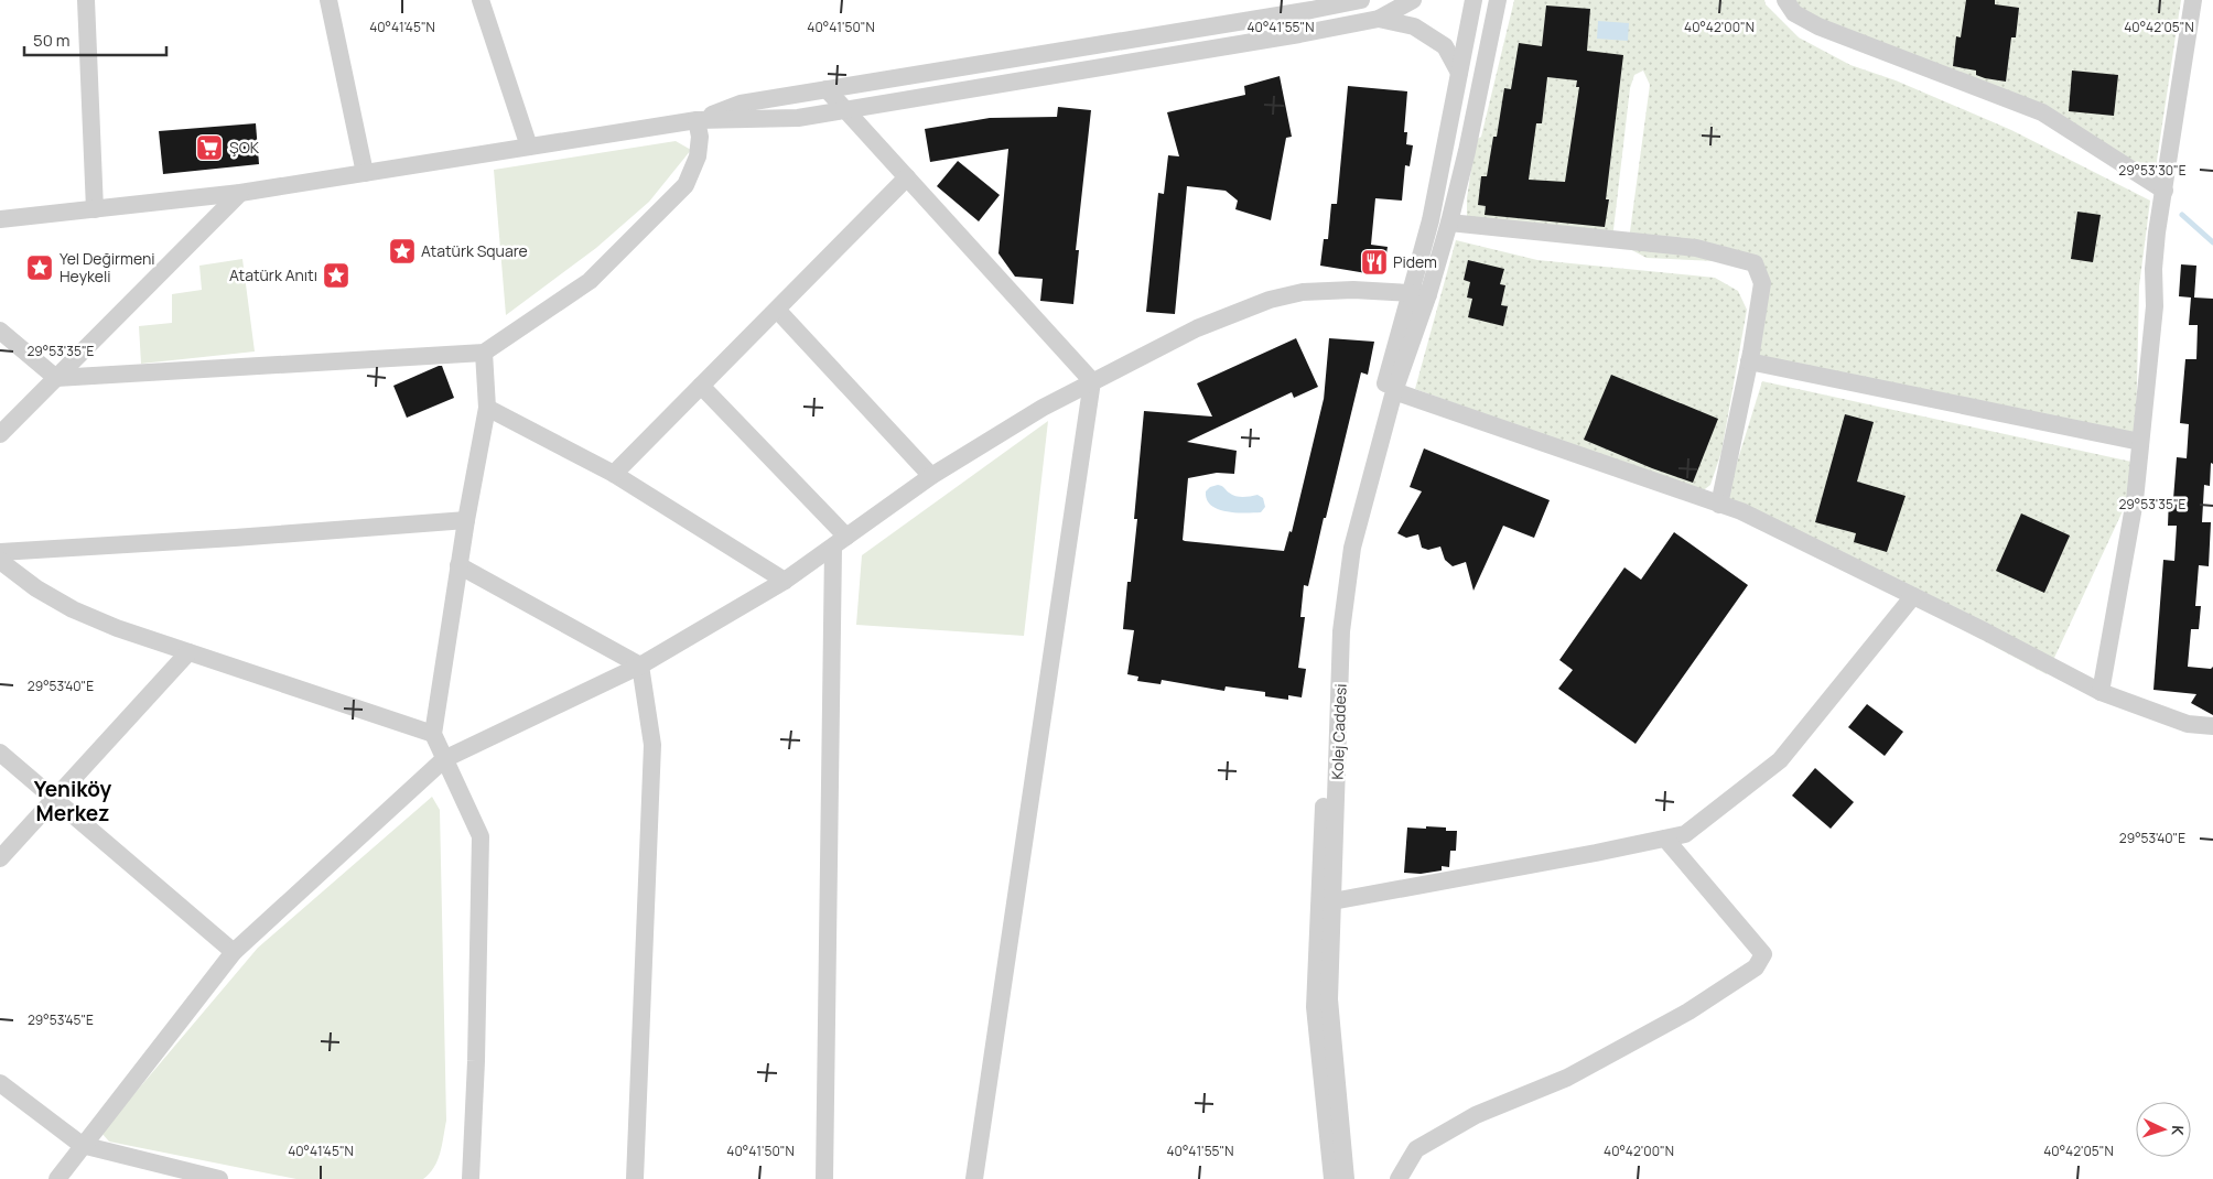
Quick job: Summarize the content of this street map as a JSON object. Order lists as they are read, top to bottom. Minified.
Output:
{"streets":{"street":["Kolej Caddesi"]},"districts":["Yeniköy Merkez"],"places":{"supermarket":["ŞOK"],"place":["Atatürk Square","Yel Değirmeni Heykeli","Atatürk Anıtı"],"restaurant":["Pidem"]},"scale_bar":"50 m","north":"right","coordinates":["40°41'45\"N","40°41'50\"N","40°41'55\"N","40°42'00\"N","40°42'05\"N","29°53'30\"E","29°53'35\"E","29°53'40\"E","29°53'45\"E"]}
